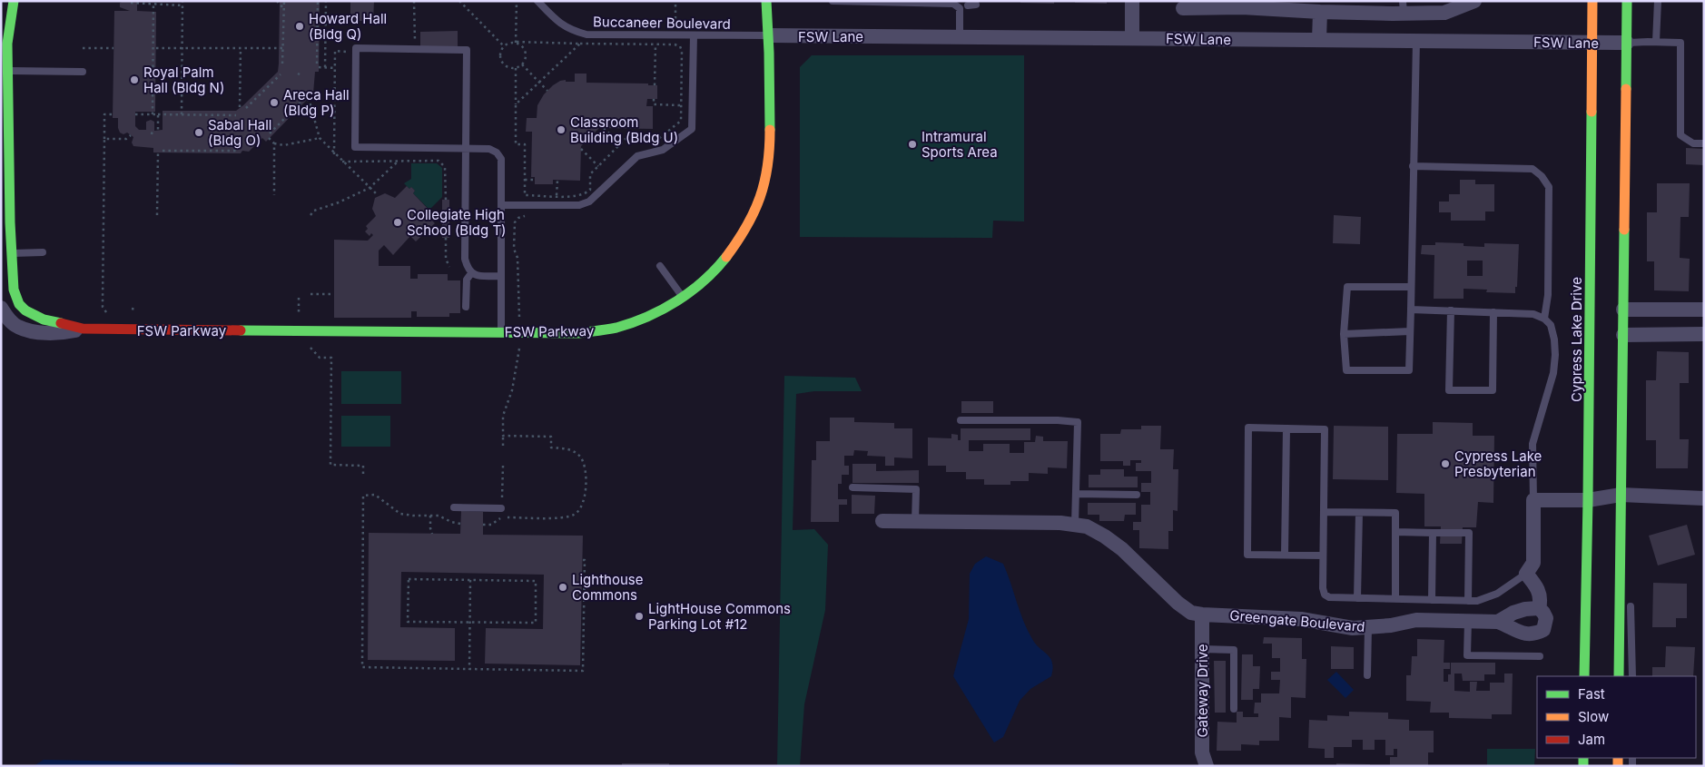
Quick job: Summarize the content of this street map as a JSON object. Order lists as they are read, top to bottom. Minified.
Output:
{"streets":{"main road":["FSW Parkway","Cypress Lake Drive"],"street":["FSW Lane","Greengate Boulevard","Gateway Drive"],"lane":["Buccaneer Boulevard"]},"crossings":[["Buccaneer Boulevard","FSW Lane"],["Buccaneer Boulevard","FSW Parkway"],["FSW Lane","FSW Parkway"],["FSW Lane","Cypress Lake Drive"],["Greengate Boulevard","Gateway Drive"]],"places":["Howard Hall (Bldg Q)","Royal Palm Hall (Bldg N)","Areca Hall (Bldg P)","Classroom Building (Bldg U)","Sabal Hall (Bldg O)","Intramural Sports Area","Collegiate High School (Bldg T)","Cypress Lake Presbyterian","Lighthouse Commons","LightHouse Commons Parking Lot #12"],"legend":["Fast","Slow","Jam"]}
